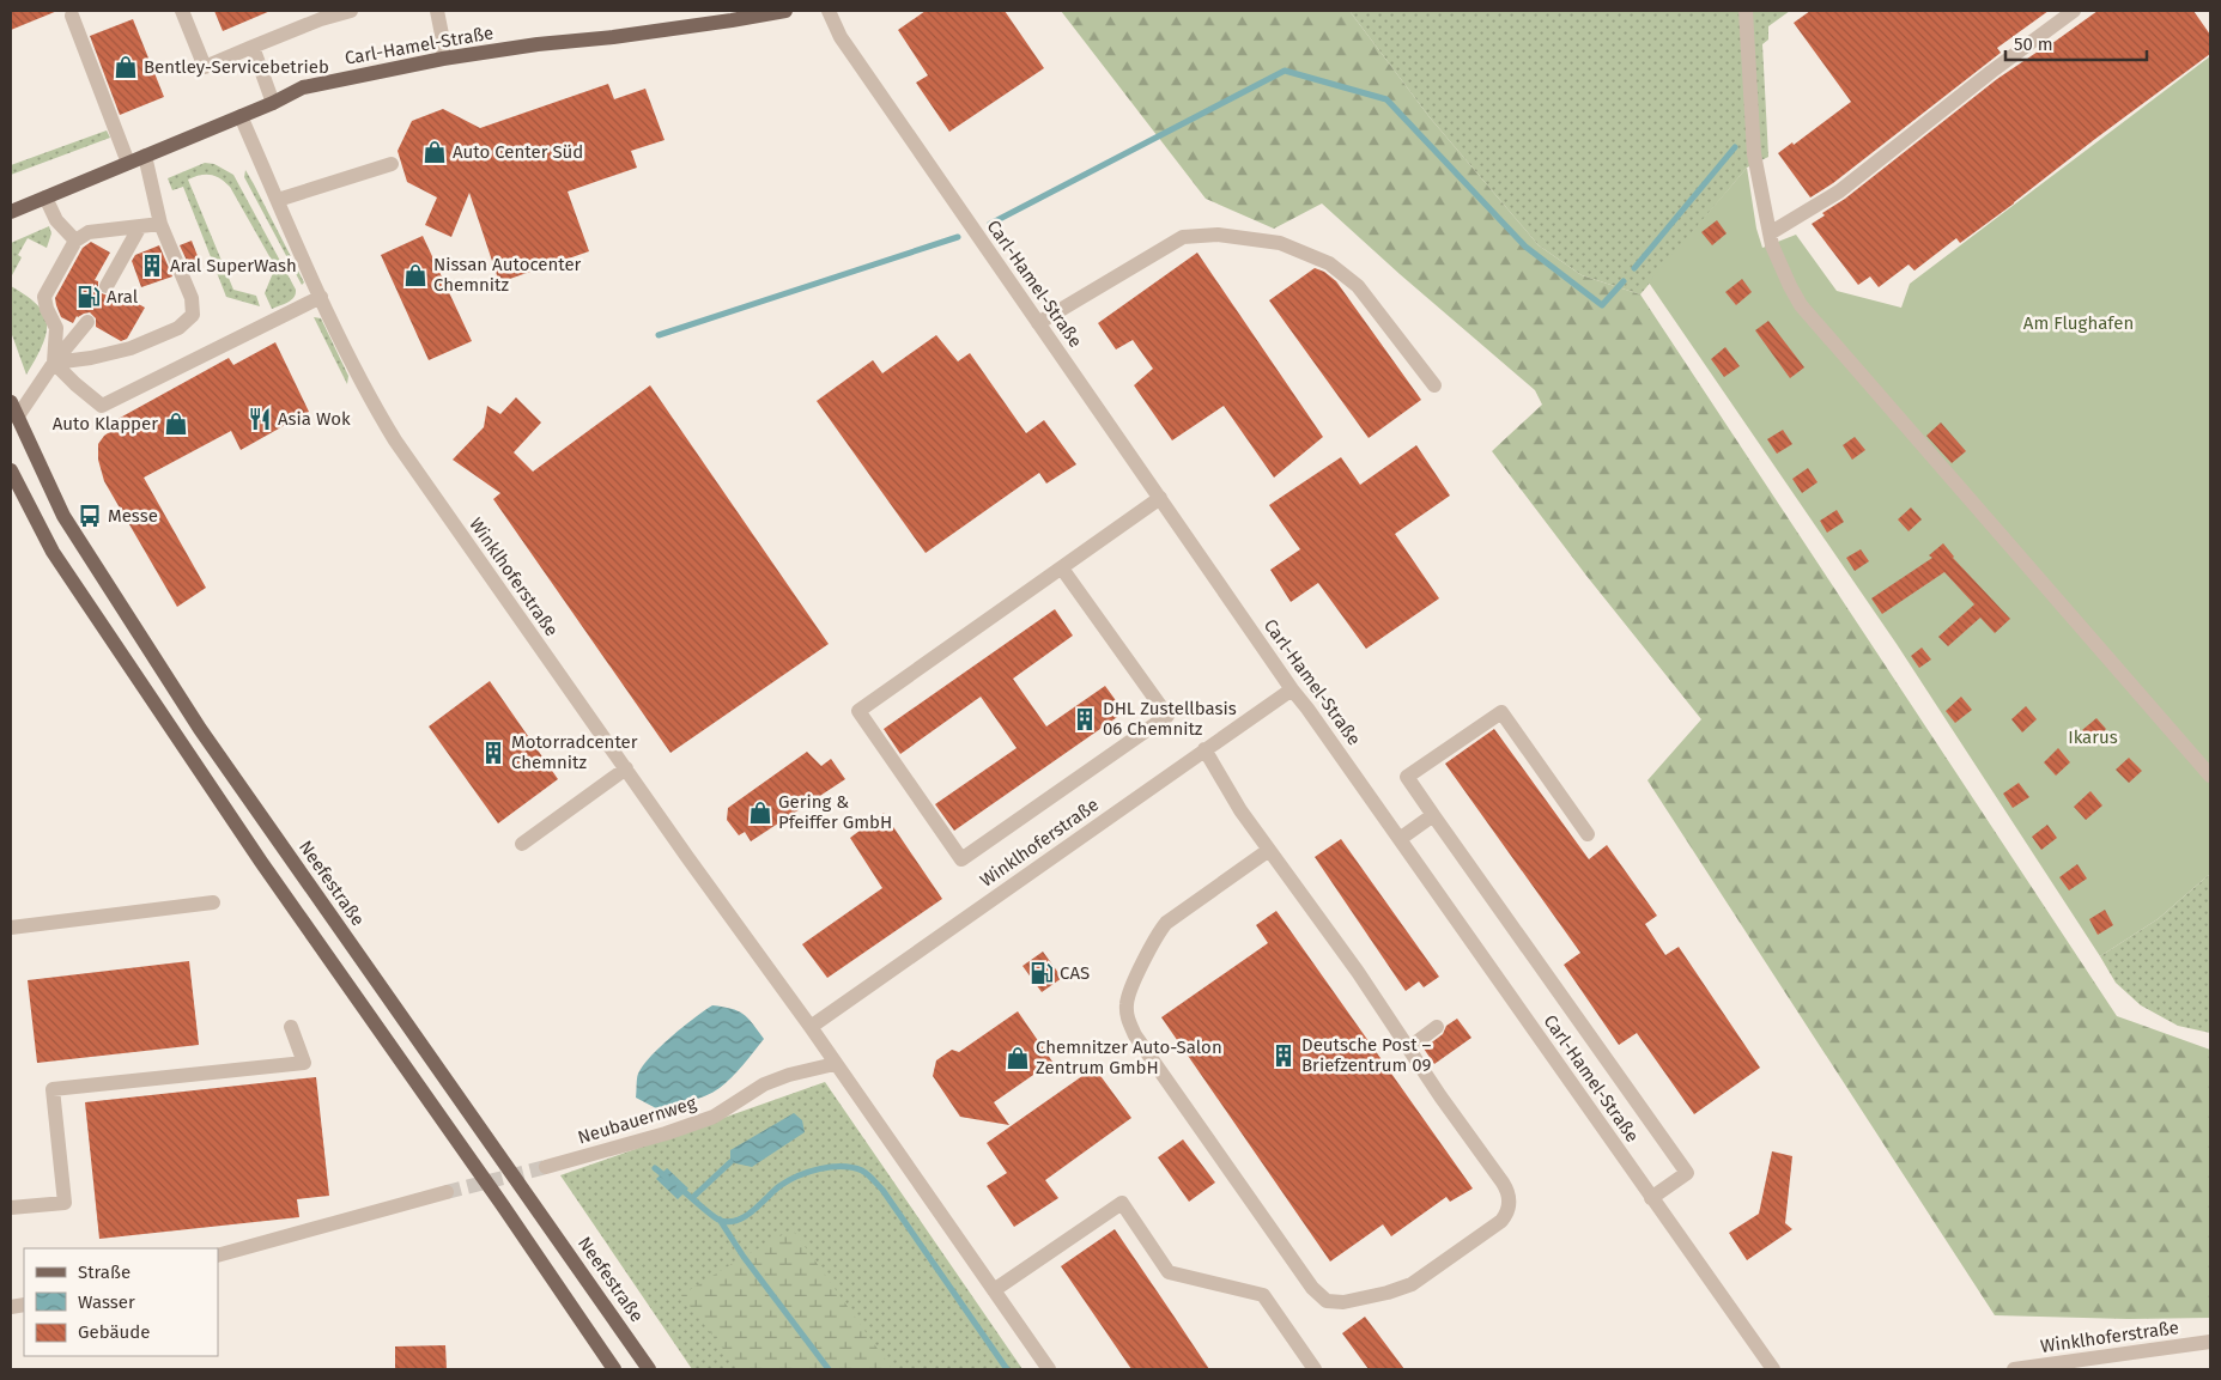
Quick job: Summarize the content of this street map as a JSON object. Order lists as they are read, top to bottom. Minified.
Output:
{"streets":{"main road":["Carl-Hamel-Straße","Neefestraße"],"street":["Winklhoferstraße","Neubauernweg"]},"crossings":[["Carl-Hamel-Straße","Winklhoferstraße"],["Winklhoferstraße","Neubauernweg"]],"parks":["Am Flughafen","Ikarus"],"places":{"shop":["Bentley-Servicebetrieb","Auto Center Süd","Nissan Autocenter Chemnitz","Auto Klapper","Gering & Pfeiffer GmbH","Chemnitzer Auto-Salon Zentrum GmbH"],"building":["Aral SuperWash","DHL Zustellbasis 06 Chemnitz","Motorradcenter Chemnitz","Deutsche Post – Briefzentrum 09"],"fuel station":["Aral","CAS"],"restaurant":["Asia Wok"],"bus stop":["Messe"]},"legend":["Straße","Wasser","Gebäude"],"scale_bar":"50 m"}
